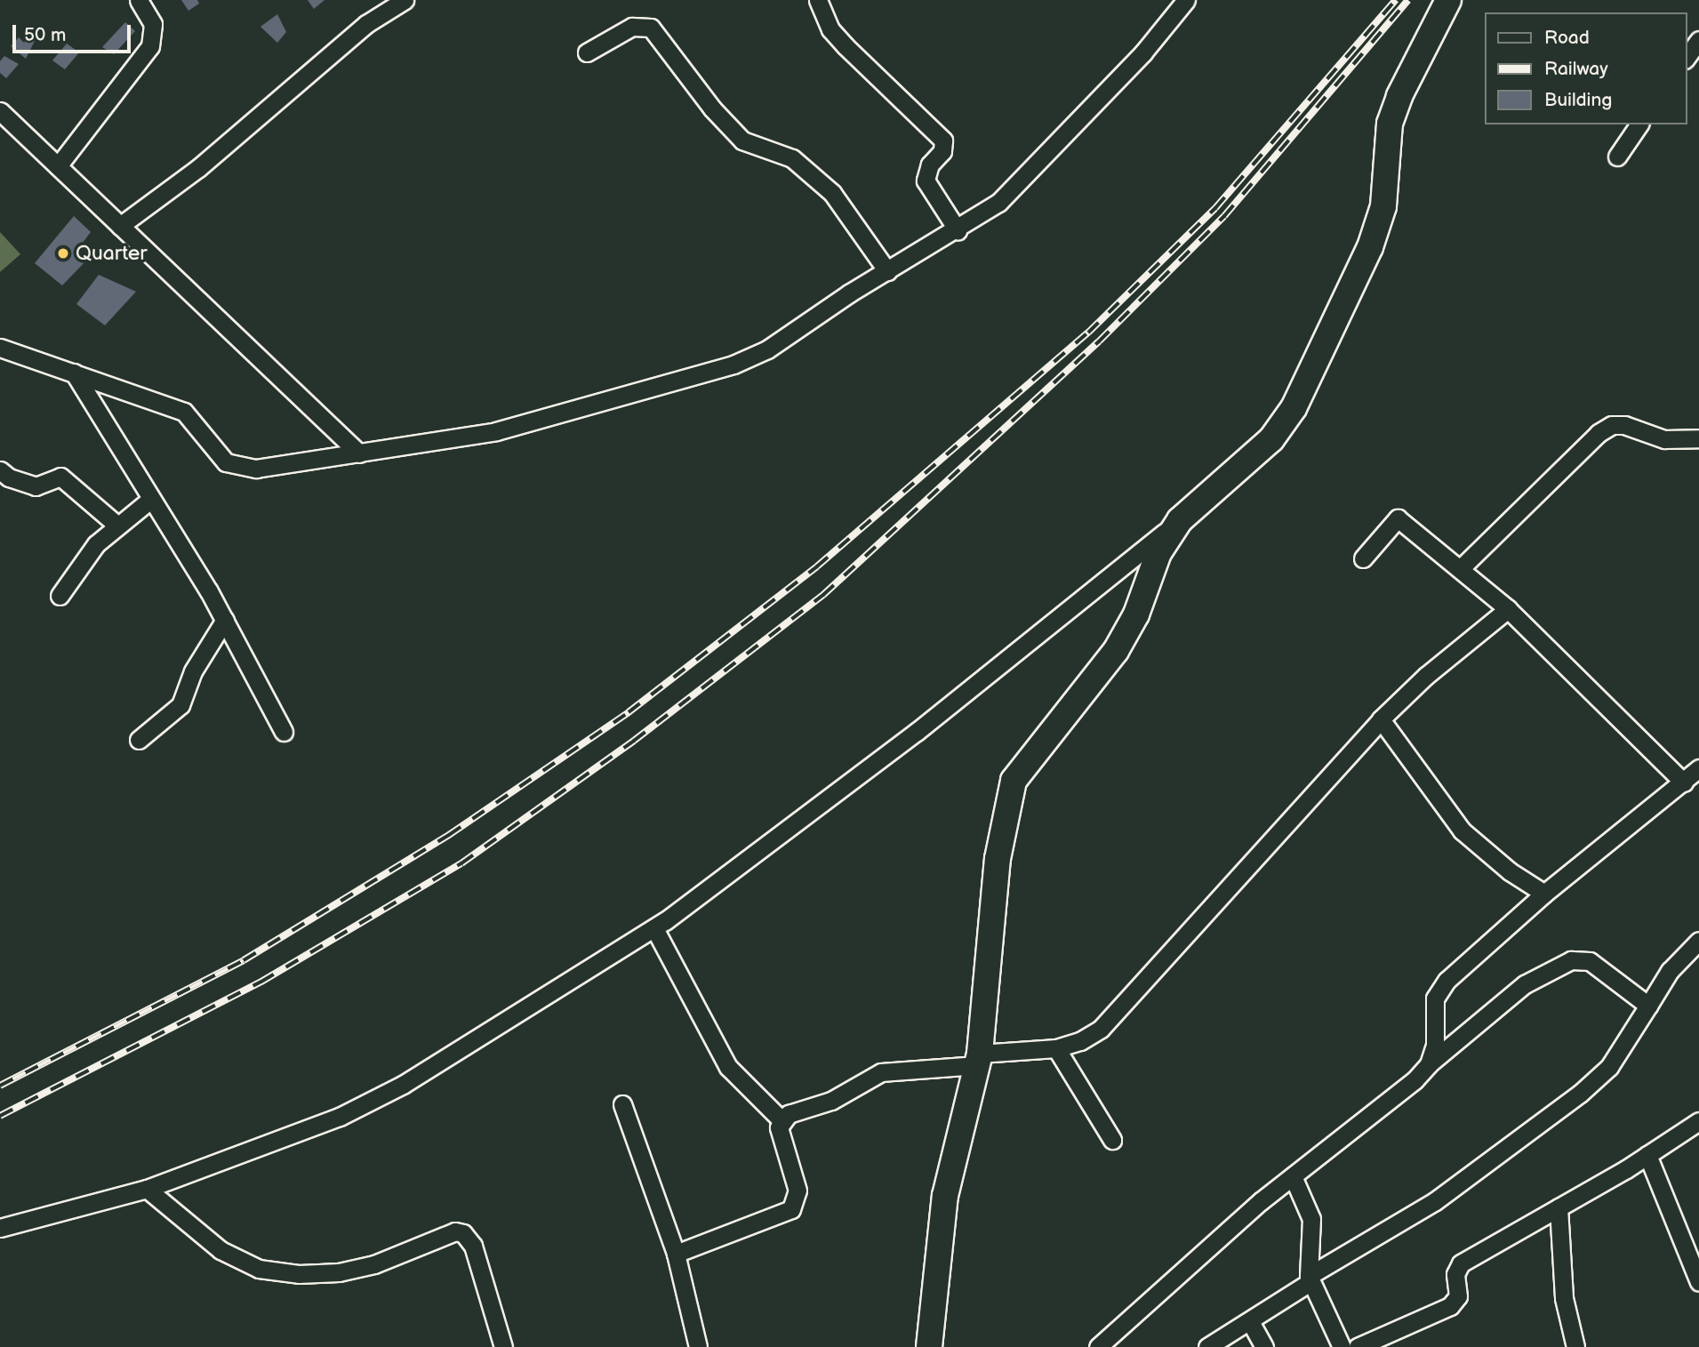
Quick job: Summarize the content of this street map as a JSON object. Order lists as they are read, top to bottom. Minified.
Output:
{"places":["Quarter"],"legend":["Road","Railway","Building"],"scale_bar":"50 m"}
